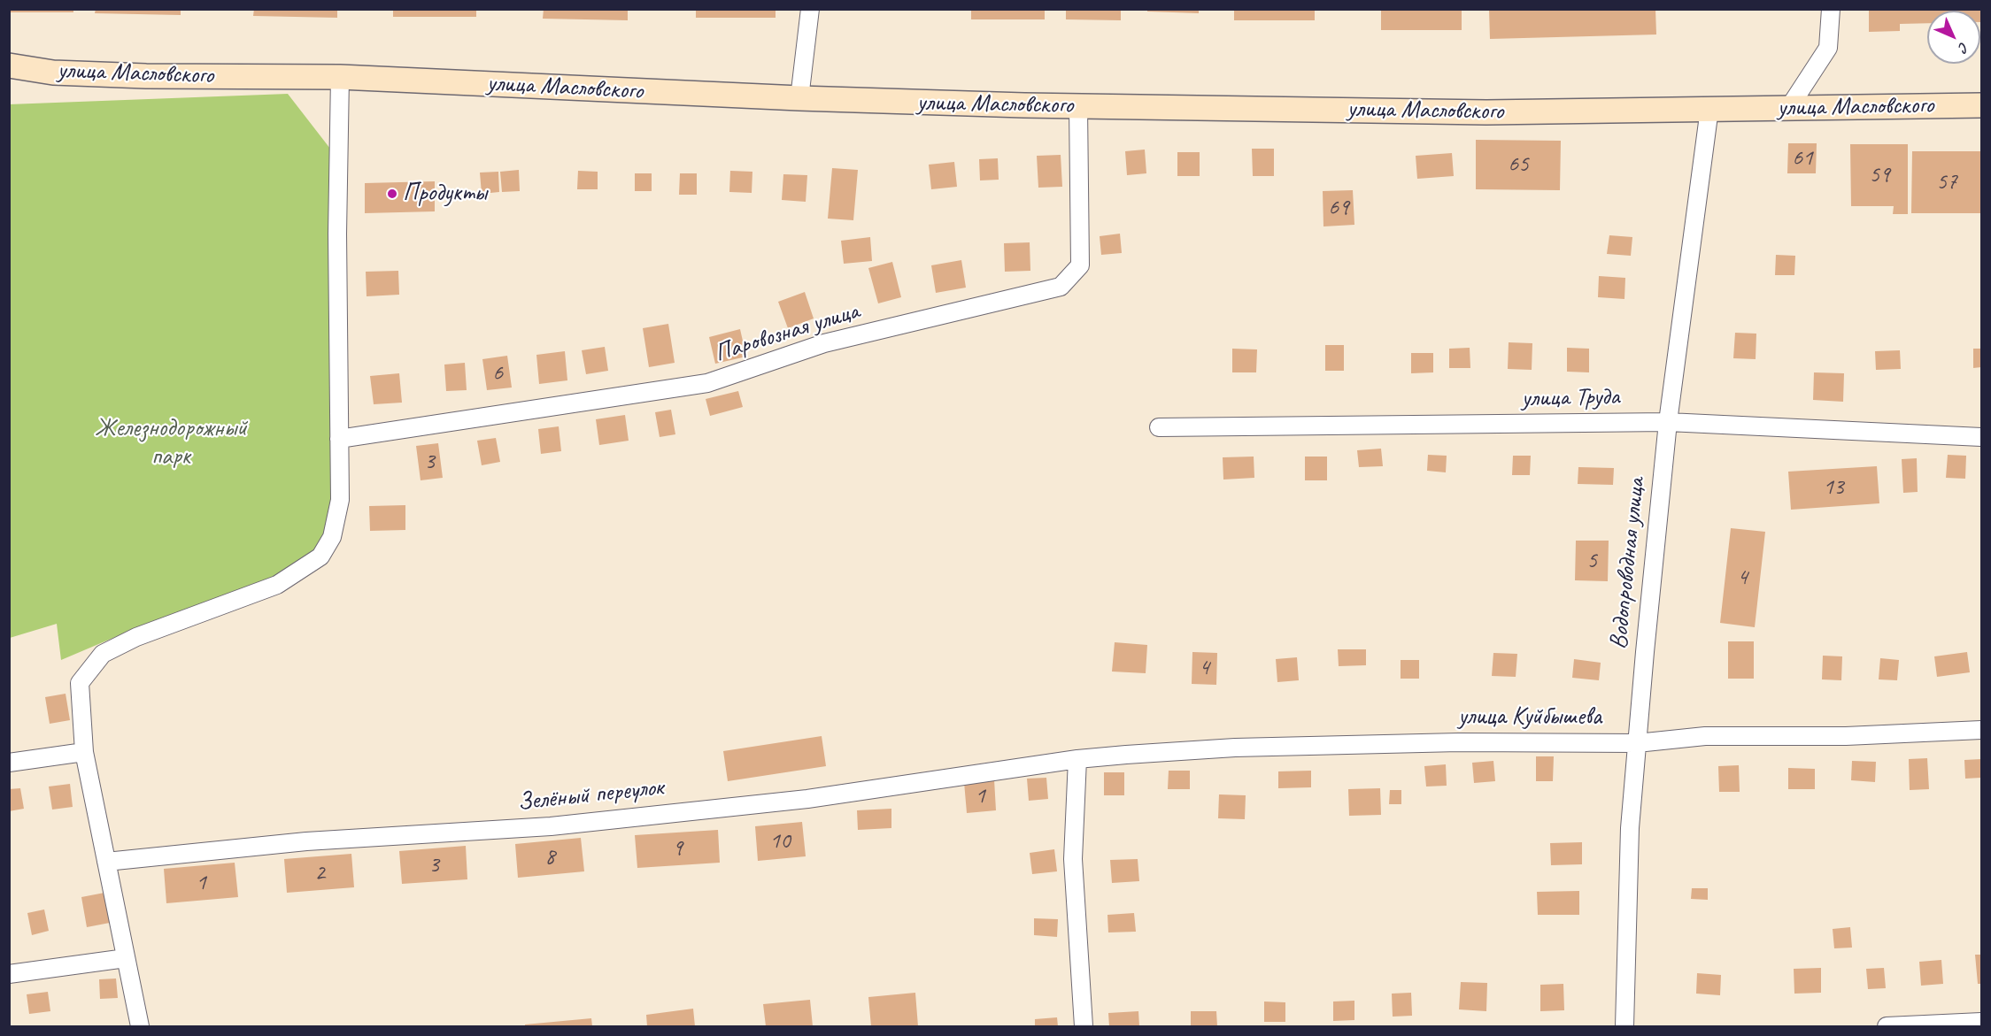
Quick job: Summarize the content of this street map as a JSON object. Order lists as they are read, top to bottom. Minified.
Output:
{"streets":{"street":["улица Масловского","Паровозная улица","улица Труда","Водопроводная улица","улица Куйбышева","Зелёный переулок"]},"crossings":[["улица Масловского","Паровозная улица"],["улица Масловского","Водопроводная улица"],["улица Труда","Водопроводная улица"],["Водопроводная улица","улица Куйбышева"],["улица Куйбышева","Зелёный переулок"]],"parks":["Железнодорожный парк"],"places":["Продукты"],"house_numbers":["61","65","59","57","69","6","3","13","5","4","4","1","10","9","8","3","2","1"],"north":"bottom right"}
